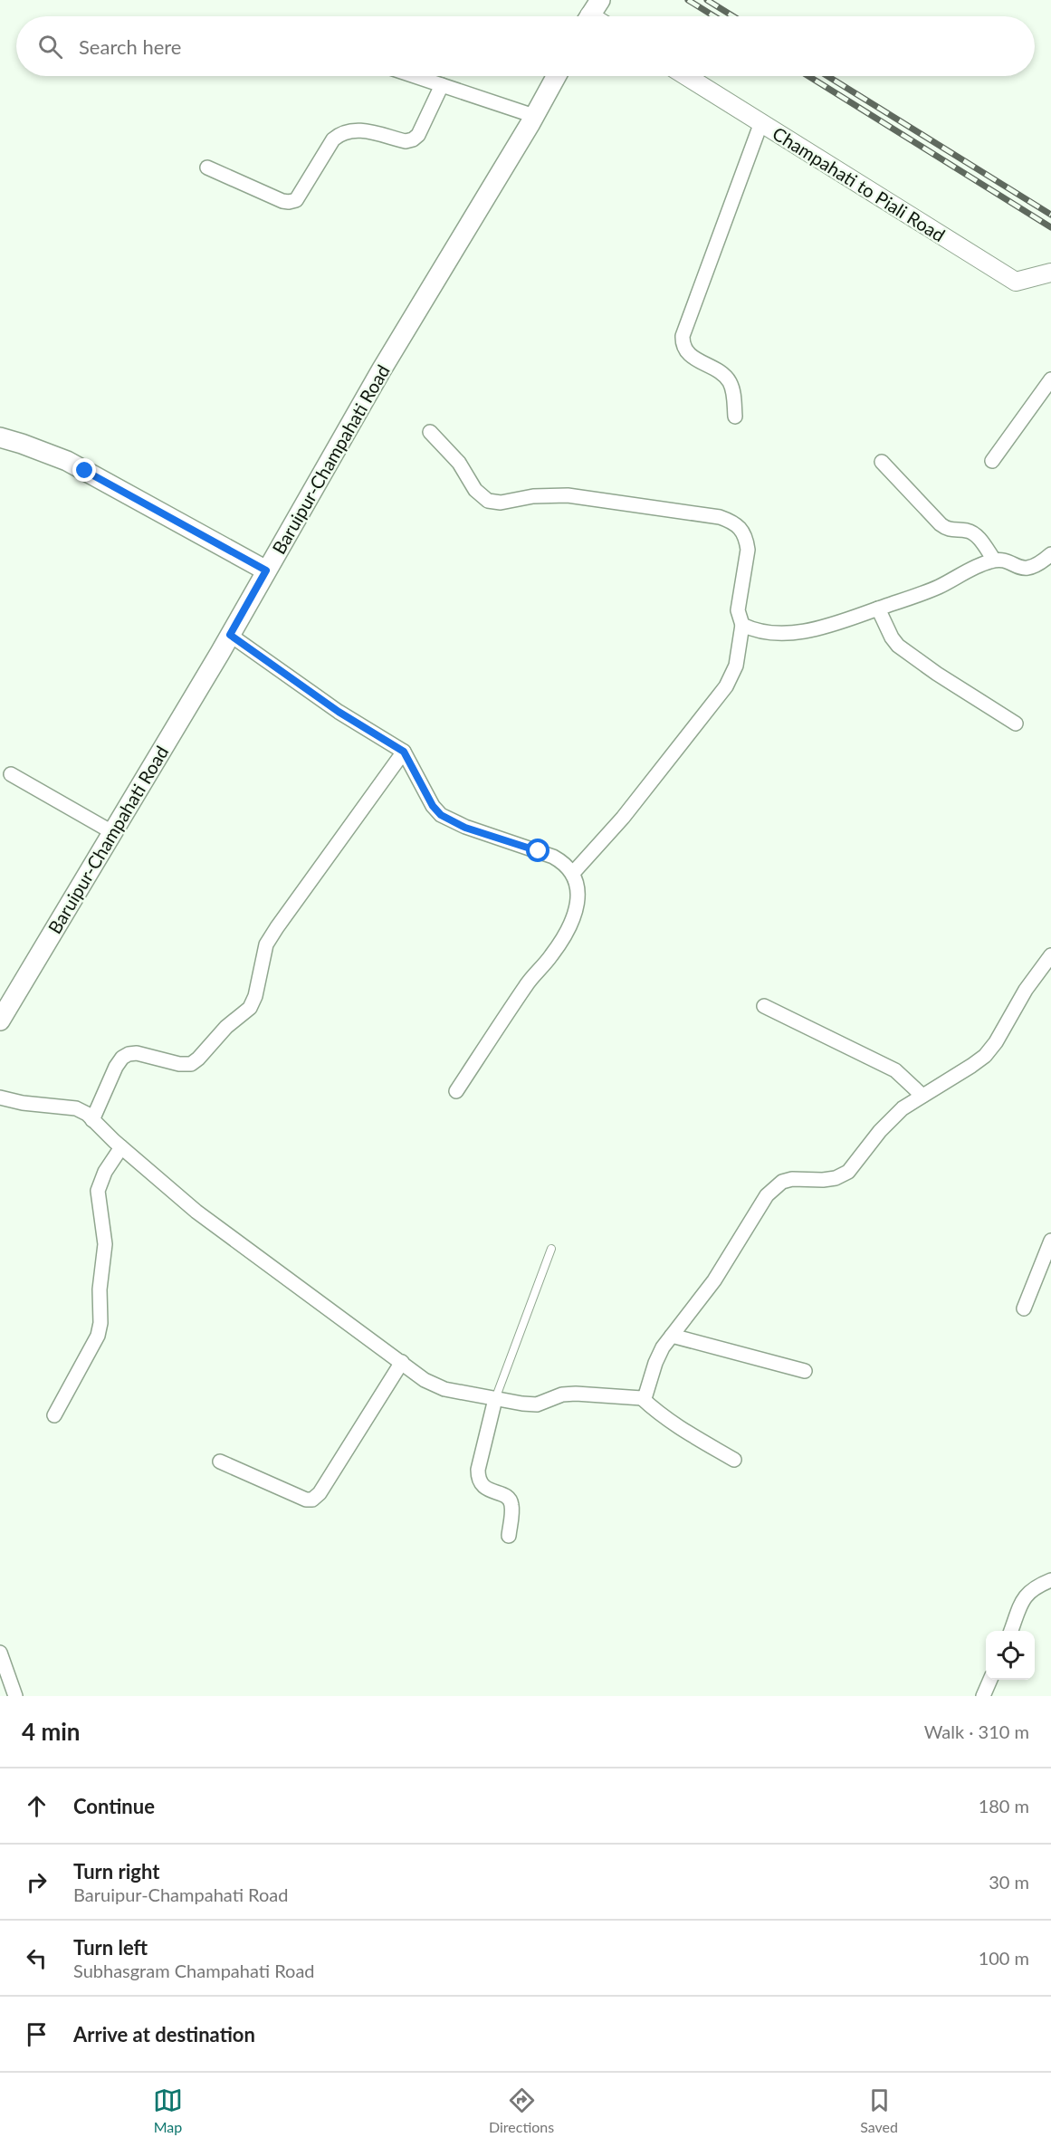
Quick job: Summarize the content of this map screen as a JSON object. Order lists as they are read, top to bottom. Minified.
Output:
{"streets":{"main road":["Baruipur-Champahati Road"],"street":["Champahati to Piali Road"]},"page":{"search":"Search here","heading":["4 min","Walk · 310 m"],"list":[["Continue","180 m"],["Turn right","Baruipur-Champahati Road","30 m"],["Turn left","Subhasgram Champahati Road","100 m"],"Arrive at destination"],"nav":["Map","Directions","Saved"]}}
